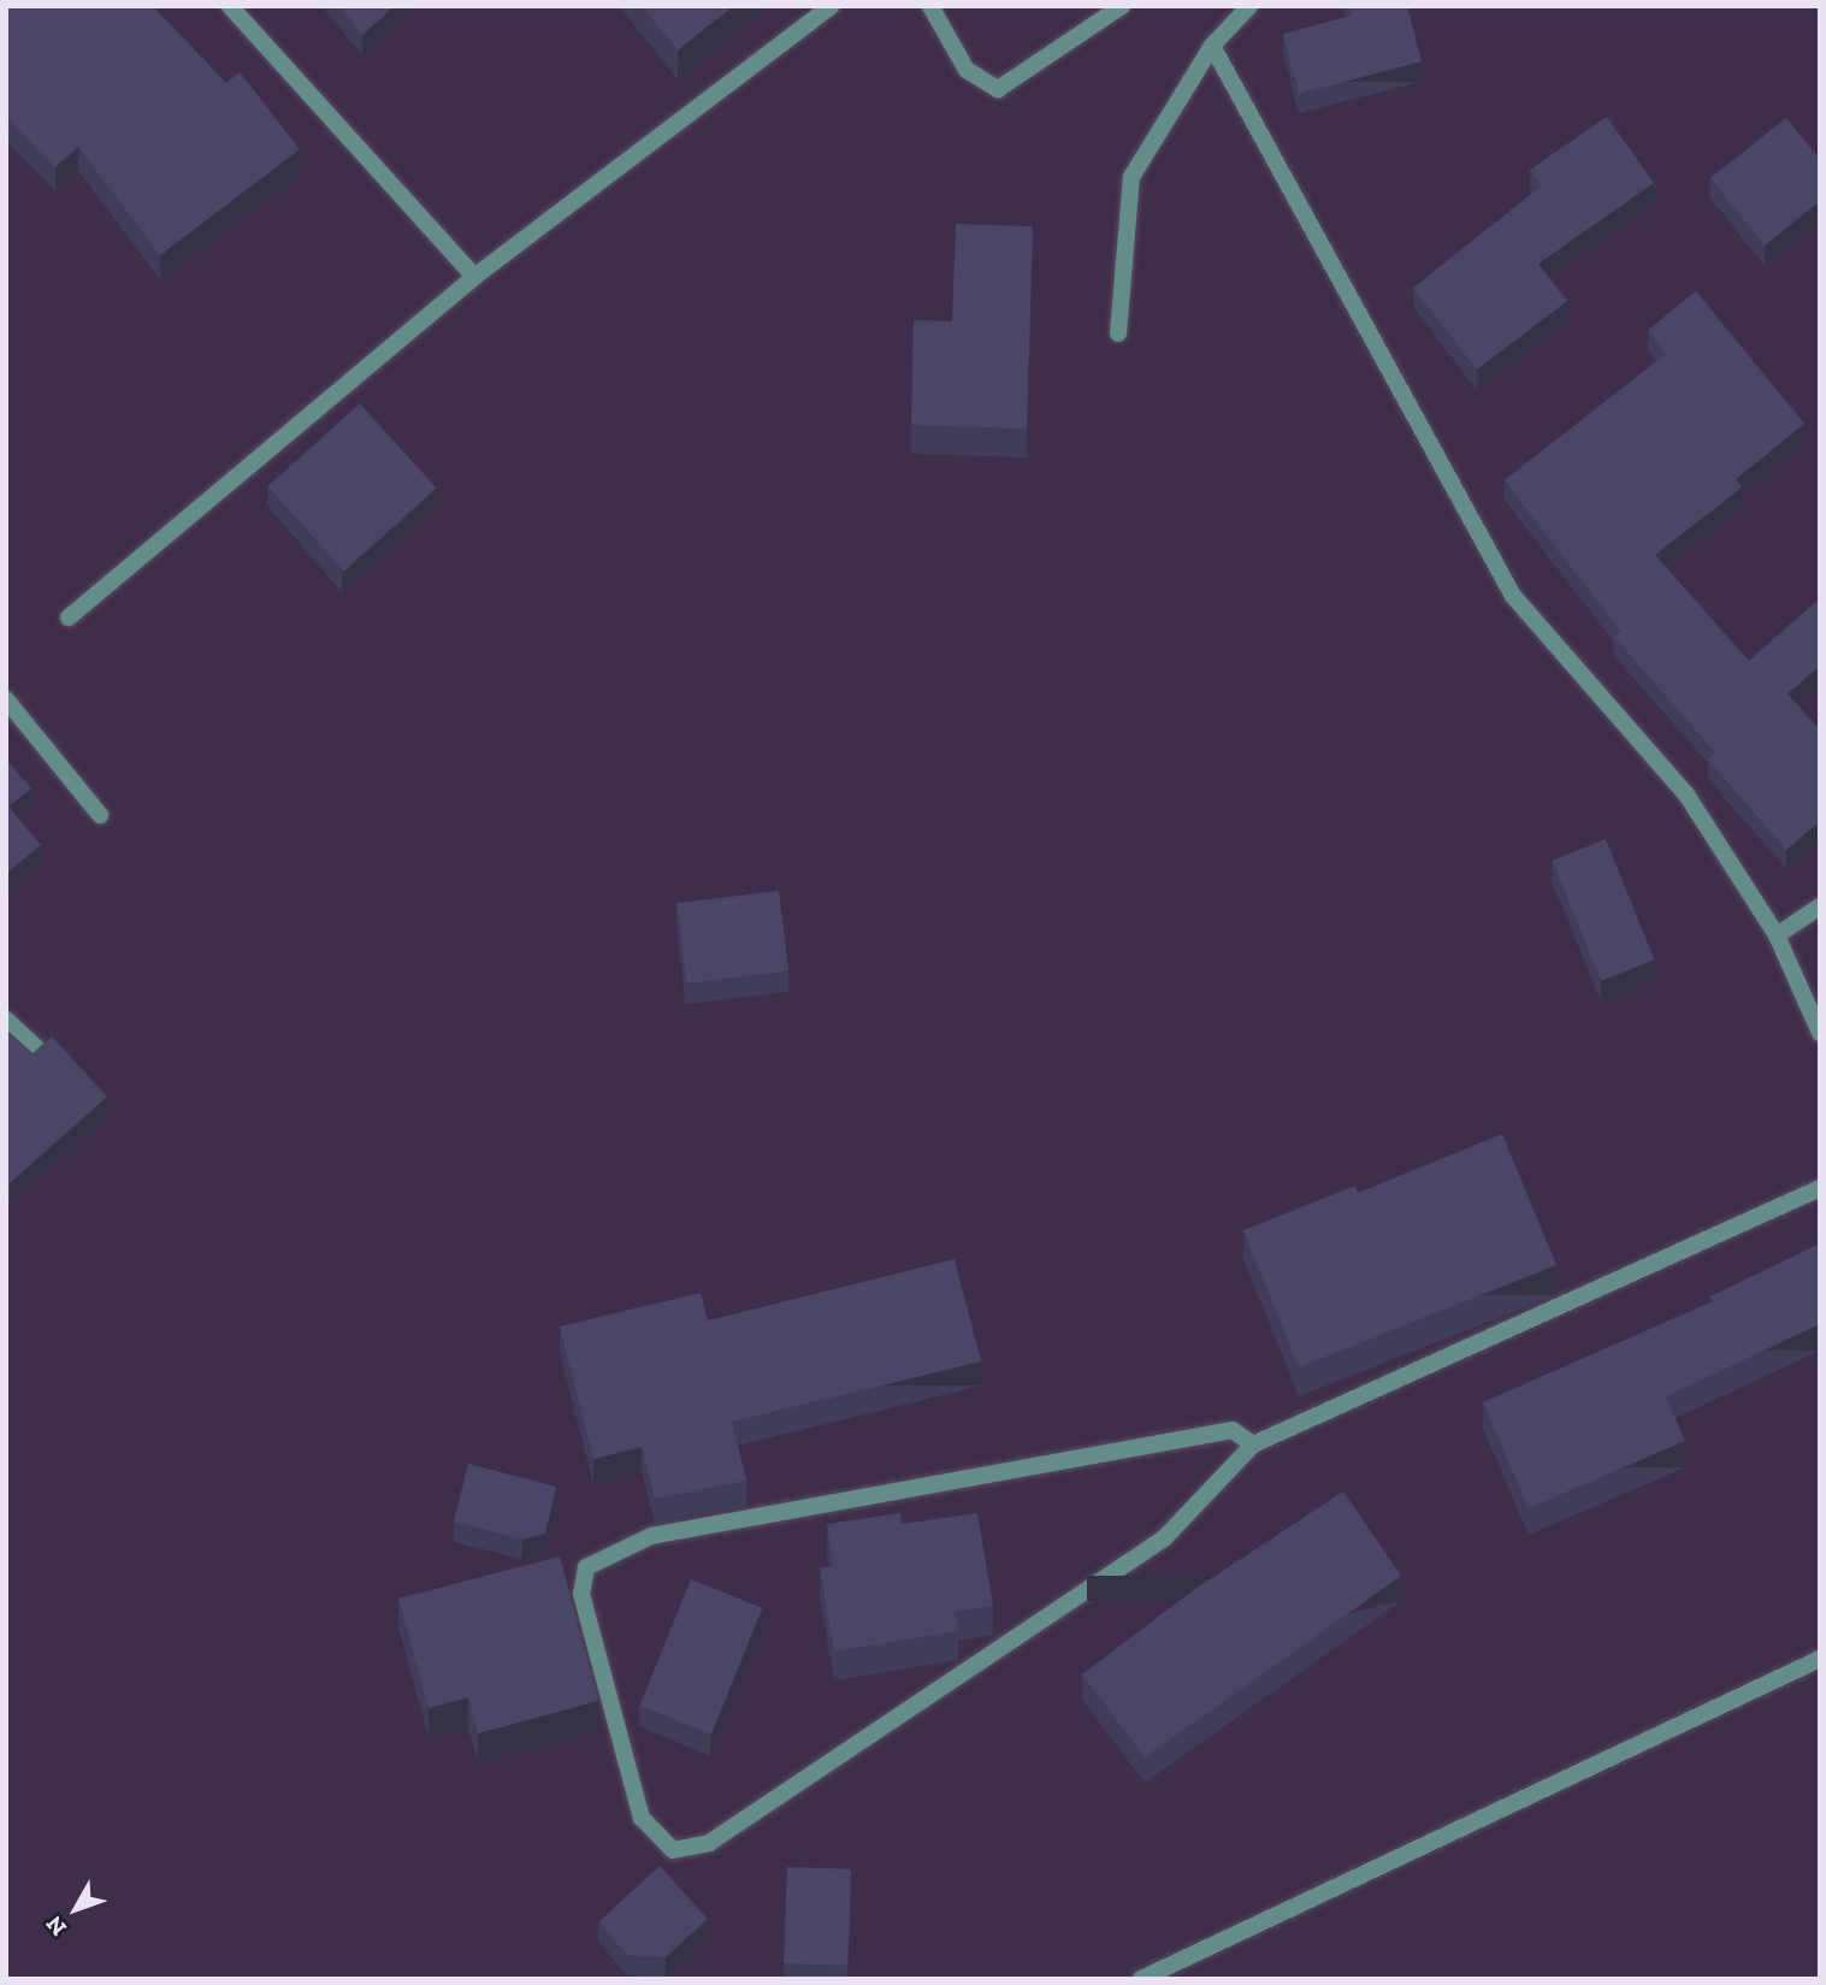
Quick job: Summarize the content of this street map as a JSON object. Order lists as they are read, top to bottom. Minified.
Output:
{"north":"bottom left"}
